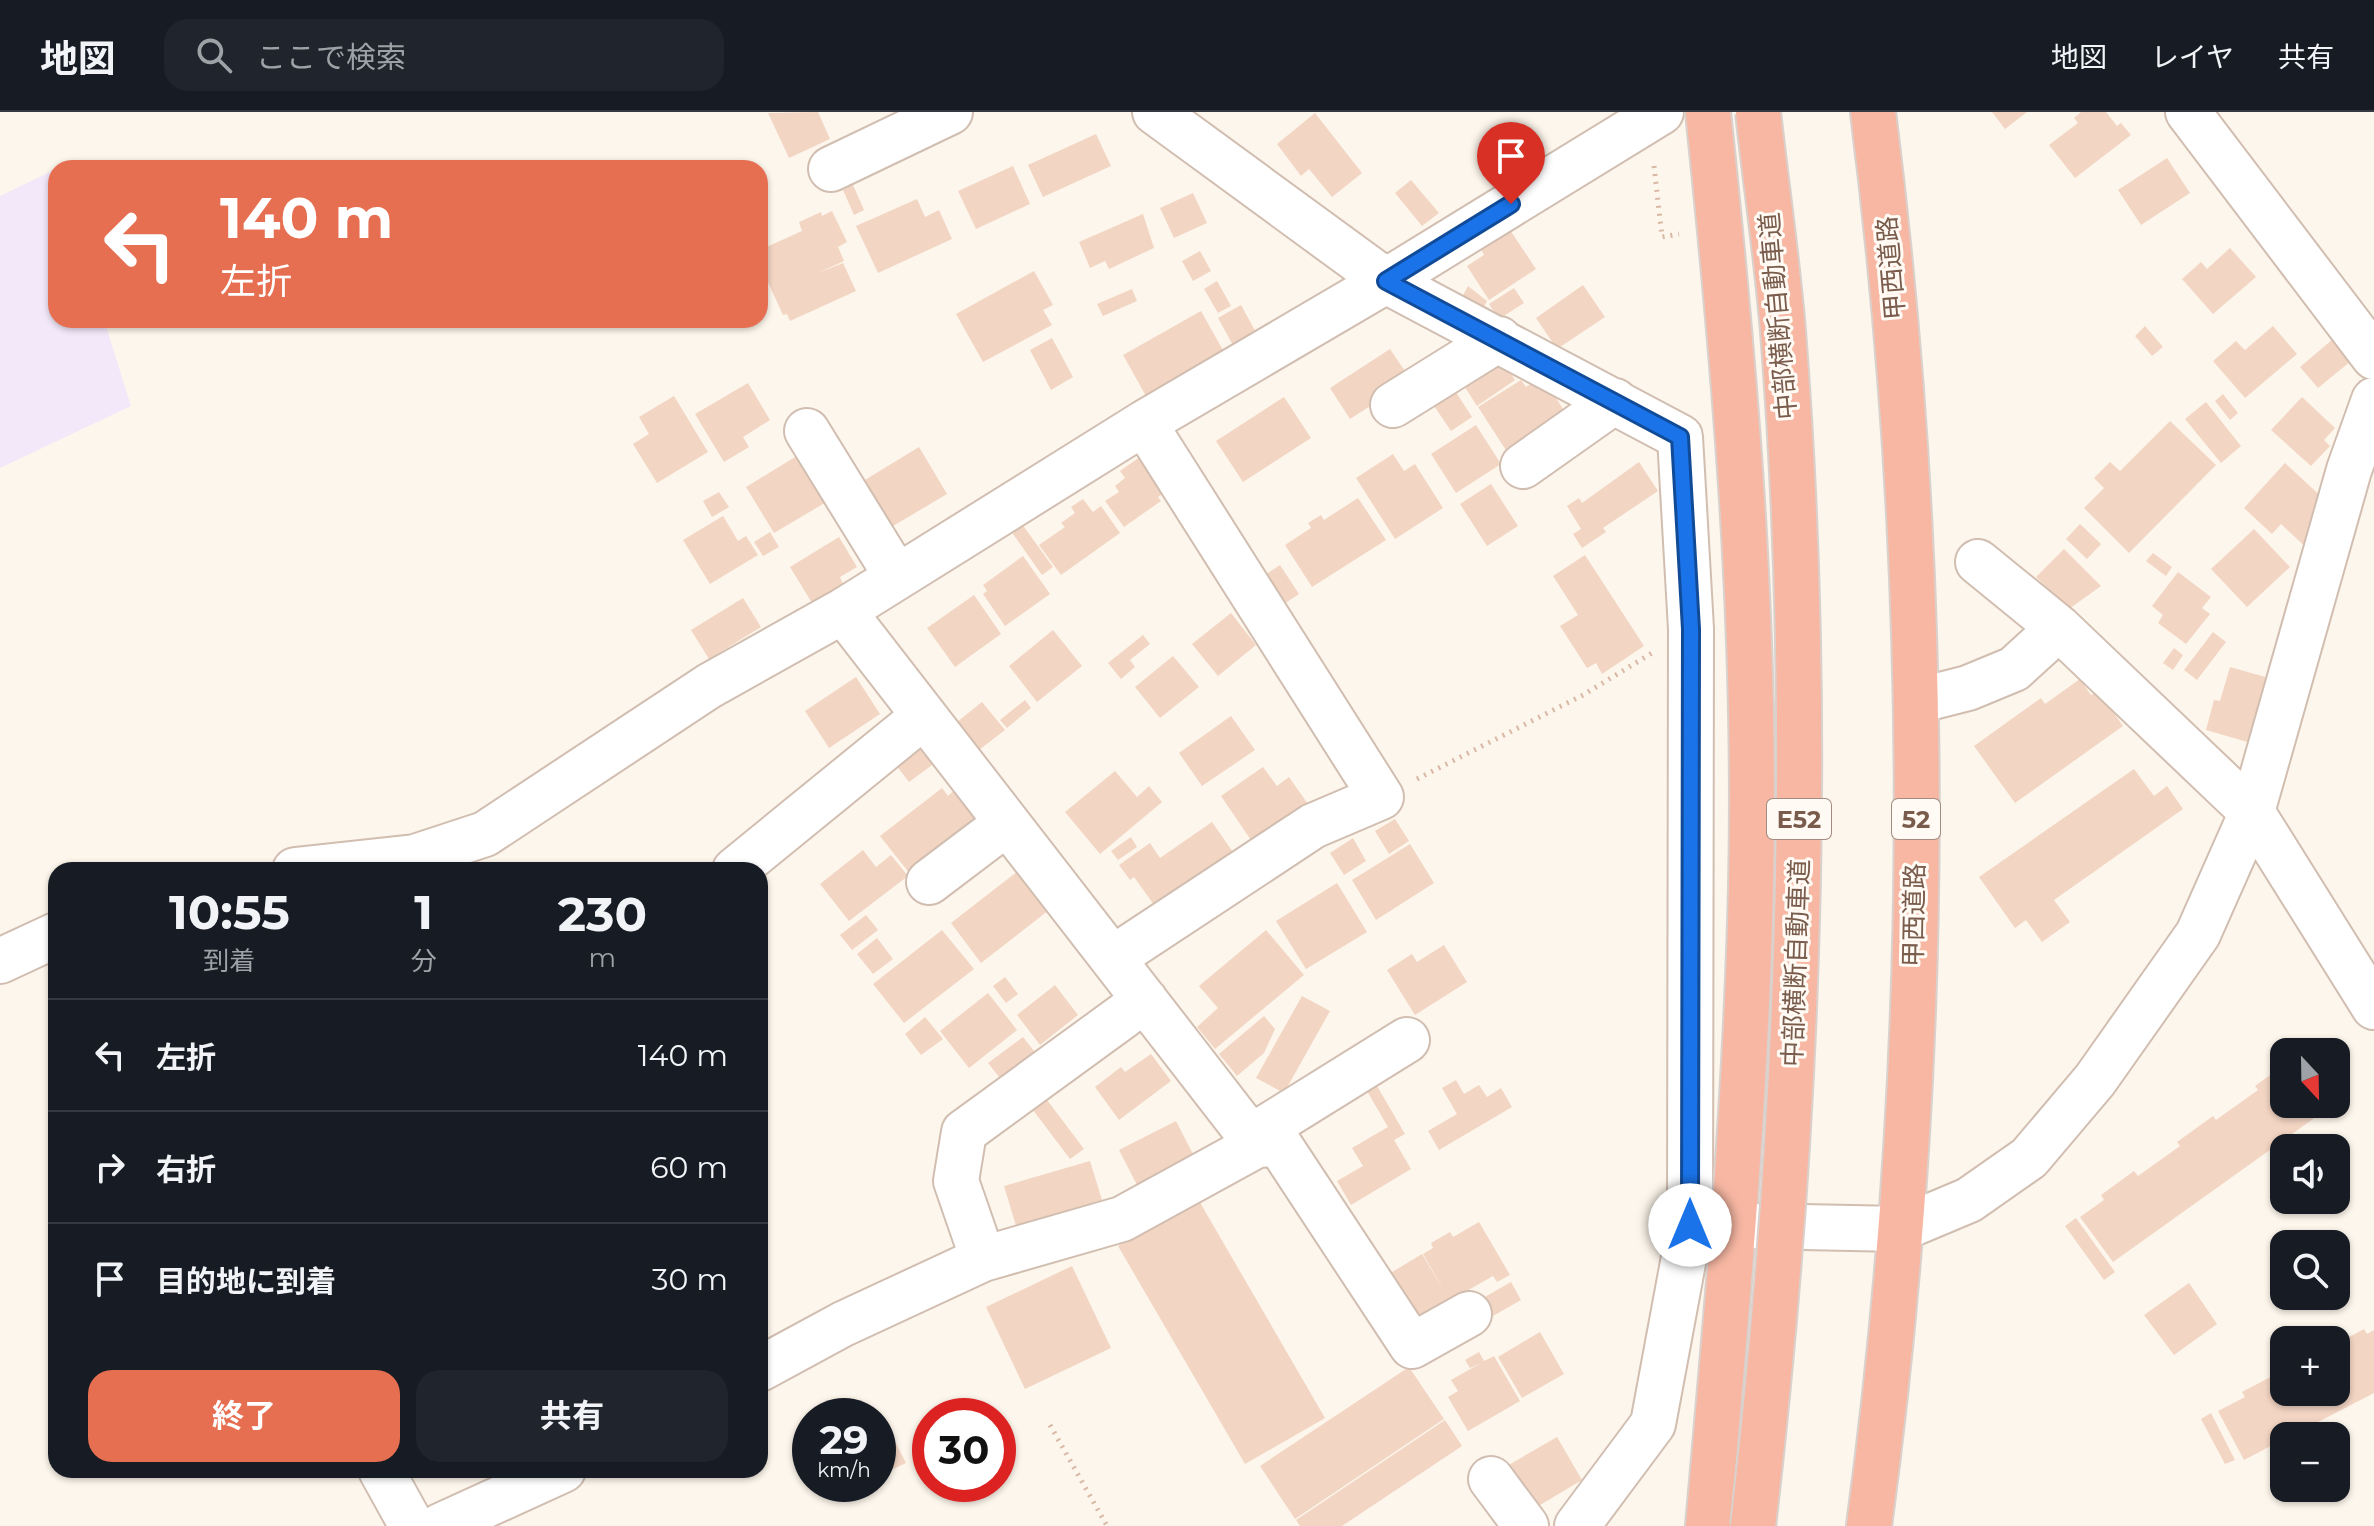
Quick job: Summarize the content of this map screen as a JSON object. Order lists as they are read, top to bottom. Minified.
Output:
{"streets":{"highway":["甲西道路","中部横断自動車道","E52","52"]},"north":"bottom","page":{"header":"地図","search":"ここで検索","nav":["地図","レイヤ","共有"],"turn":["140 m","左折"],"eta":["10:55","到着","1","分","230","m"],"list":[{"name":"左折","value":"140 m"},{"name":"右折","value":"60 m"},{"name":"目的地に到着","value":"30 m"}],"map_buttons":["+","−"],"buttons":["終了","共有"],"speed":"29 km/h","limit":"30"}}
